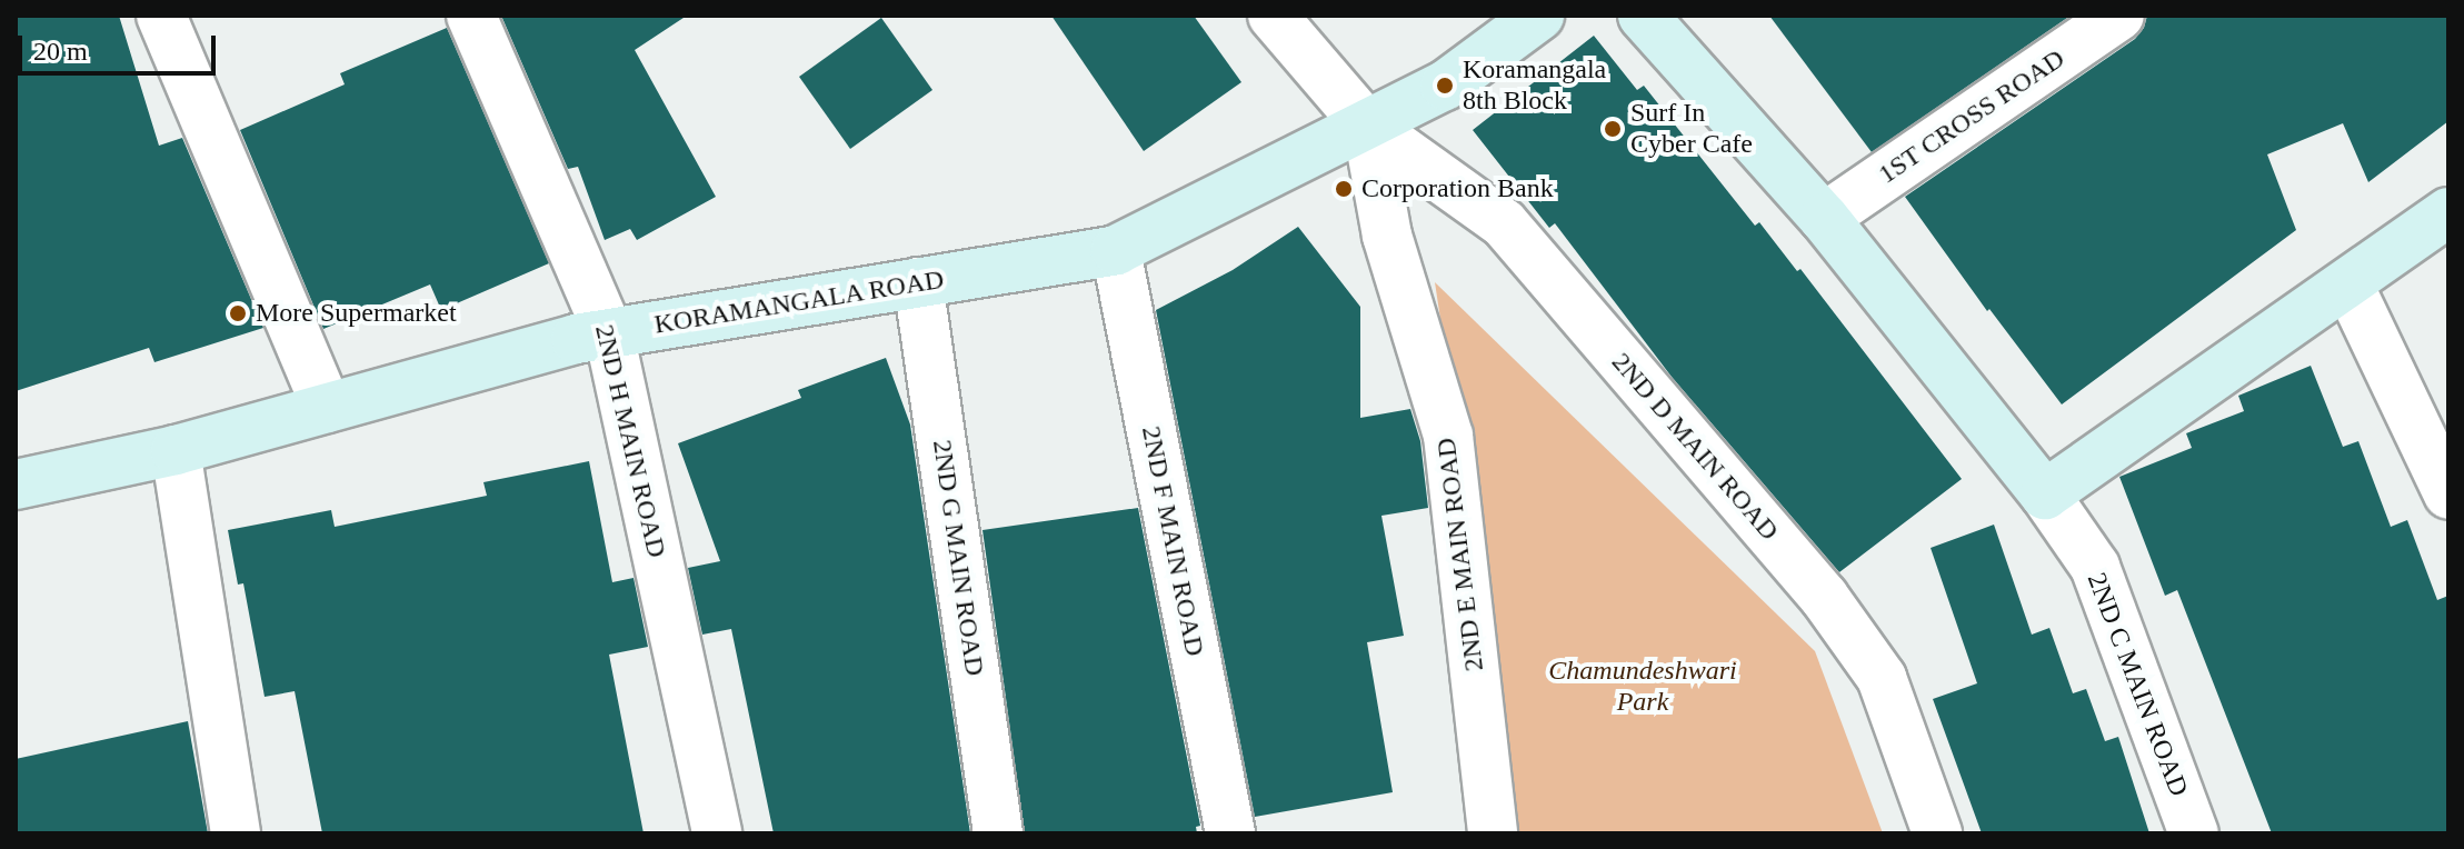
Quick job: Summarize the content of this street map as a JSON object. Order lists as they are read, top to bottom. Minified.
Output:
{"streets":{"street":["1ST CROSS ROAD","KORAMANGALA ROAD","2ND H MAIN ROAD","2ND D MAIN ROAD","2ND F MAIN ROAD","2ND E MAIN ROAD","2ND G MAIN ROAD","2ND C MAIN ROAD"]},"crossings":[["KORAMANGALA ROAD","2ND H MAIN ROAD"],["KORAMANGALA ROAD","2ND D MAIN ROAD"],["KORAMANGALA ROAD","2ND F MAIN ROAD"],["KORAMANGALA ROAD","2ND E MAIN ROAD"],["KORAMANGALA ROAD","2ND G MAIN ROAD"],["2ND D MAIN ROAD","2ND E MAIN ROAD"]],"parks":["Chamundeshwari Park"],"places":["Koramangala 8th Block","Surf In Cyber Cafe","Corporation Bank","More Supermarket"],"scale_bar":"20 m"}
